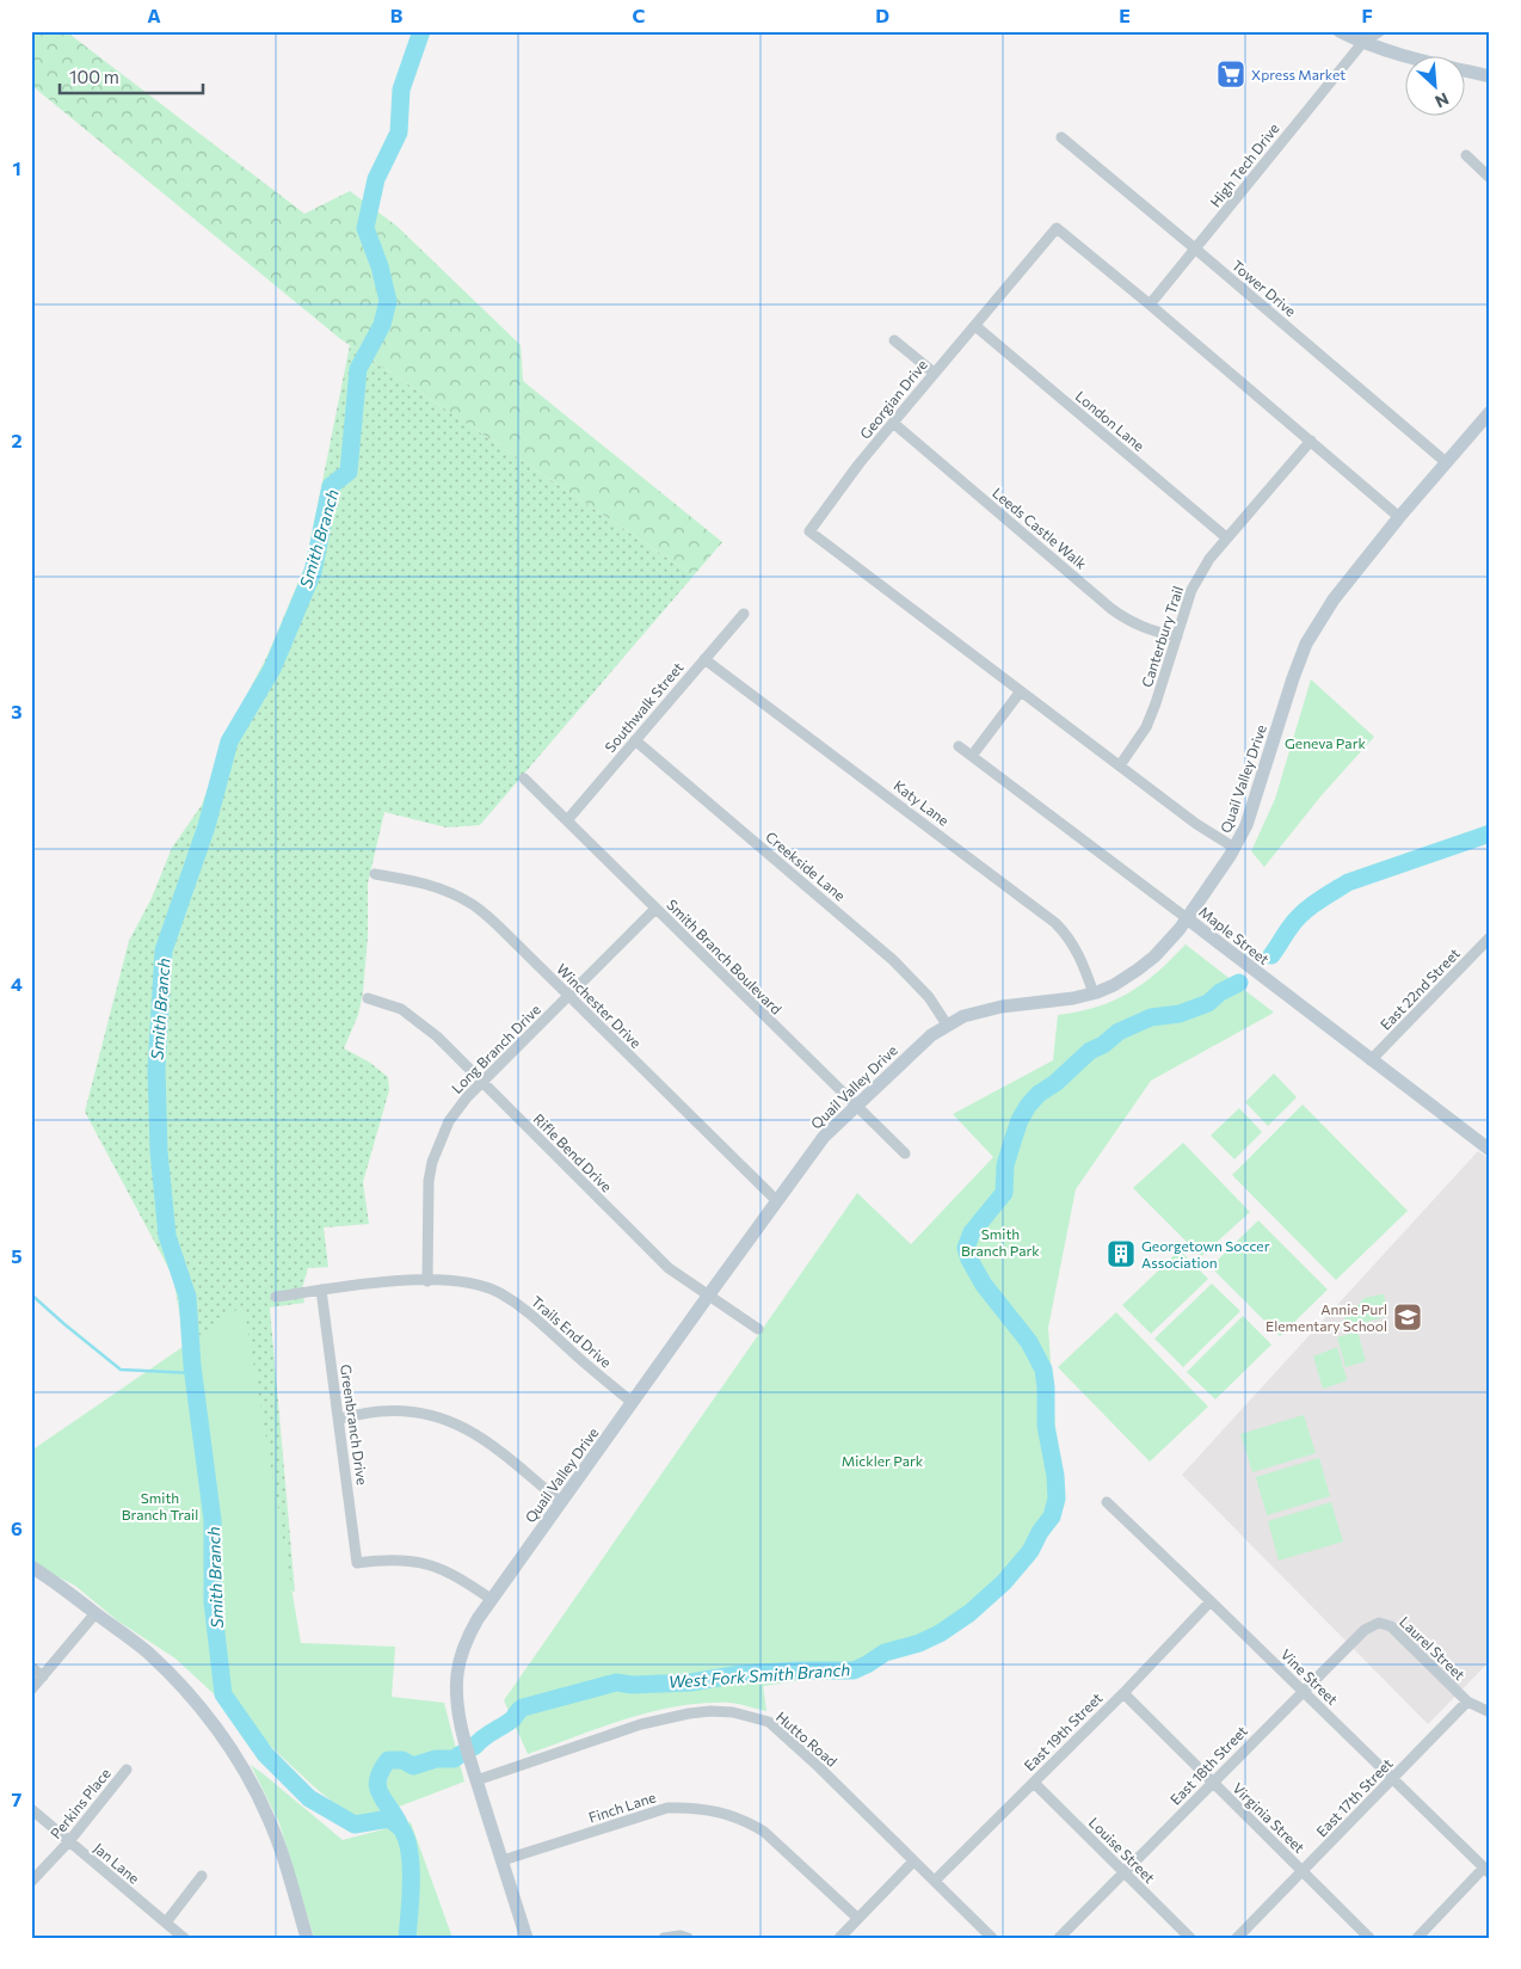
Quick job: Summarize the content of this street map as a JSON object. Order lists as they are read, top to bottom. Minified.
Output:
{"streets":{"street":["High Tech Drive","Tower Drive","Georgian Drive","London Lane","Leeds Castle Walk","Canterbury Trail","Southwalk Street","Quail Valley Drive","Katy Lane","Creekside Lane","Maple Street","Smith Branch Boulevard","East 22nd Street","Winchester Drive","Long Branch Drive","Rifle Bend Drive","Trails End Drive","Greenbranch Drive","Laurel Street","Vine Street","East 19th Street","Hutto Road","East 18th Street","East 17th Street","Perkins Place","Finch Lane","Virginia Street","Louise Street","Jan Lane"]},"crossings":[["High Tech Drive","Tower Drive"],["High Tech Drive","Georgian Drive"],["Tower Drive","Quail Valley Drive"],["Georgian Drive","London Lane"],["Georgian Drive","Leeds Castle Walk"],["Georgian Drive","Canterbury Trail"],["Georgian Drive","Quail Valley Drive"],["London Lane","Canterbury Trail"],["Leeds Castle Walk","Canterbury Trail"],["Southwalk Street","Katy Lane"],["Southwalk Street","Creekside Lane"],["Southwalk Street","Smith Branch Boulevard"],["Quail Valley Drive","Katy Lane"],["Quail Valley Drive","Creekside Lane"],["Quail Valley Drive","Maple Street"],["Quail Valley Drive","Smith Branch Boulevard"],["Quail Valley Drive","Winchester Drive"],["Quail Valley Drive","Rifle Bend Drive"],["Quail Valley Drive","Trails End Drive"],["Quail Valley Drive","Greenbranch Drive"],["Quail Valley Drive","Hutto Road"],["Quail Valley Drive","Finch Lane"],["Maple Street","East 22nd Street"],["Smith Branch Boulevard","Long Branch Drive"],["Winchester Drive","Long Branch Drive"],["Long Branch Drive","Rifle Bend Drive"],["Long Branch Drive","Trails End Drive"],["Trails End Drive","Greenbranch Drive"],["Laurel Street","East 18th Street"],["Laurel Street","East 17th Street"],["Vine Street","East 19th Street"],["Vine Street","East 18th Street"],["Vine Street","East 17th Street"],["East 19th Street","Hutto Road"],["East 19th Street","Virginia Street"],["East 19th Street","Louise Street"],["East 18th Street","Virginia Street"],["East 18th Street","Louise Street"],["East 17th Street","Virginia Street"],["Perkins Place","Jan Lane"]],"water":["Smith Branch","West Fork Smith Branch"],"parks":["Geneva Park","Smith Branch Park","Mickler Park","Smith Branch Trail"],"places":{"supermarket":["Xpress Market"],"building":["Georgetown Soccer Association"],"school or university":["Annie Purl Elementary School"]},"scale_bar":"100 m","north":"bottom right","grid":{"columns":["A","B","C","D","E","F"],"rows":["1","2","3","4","5","6","7"]}}
